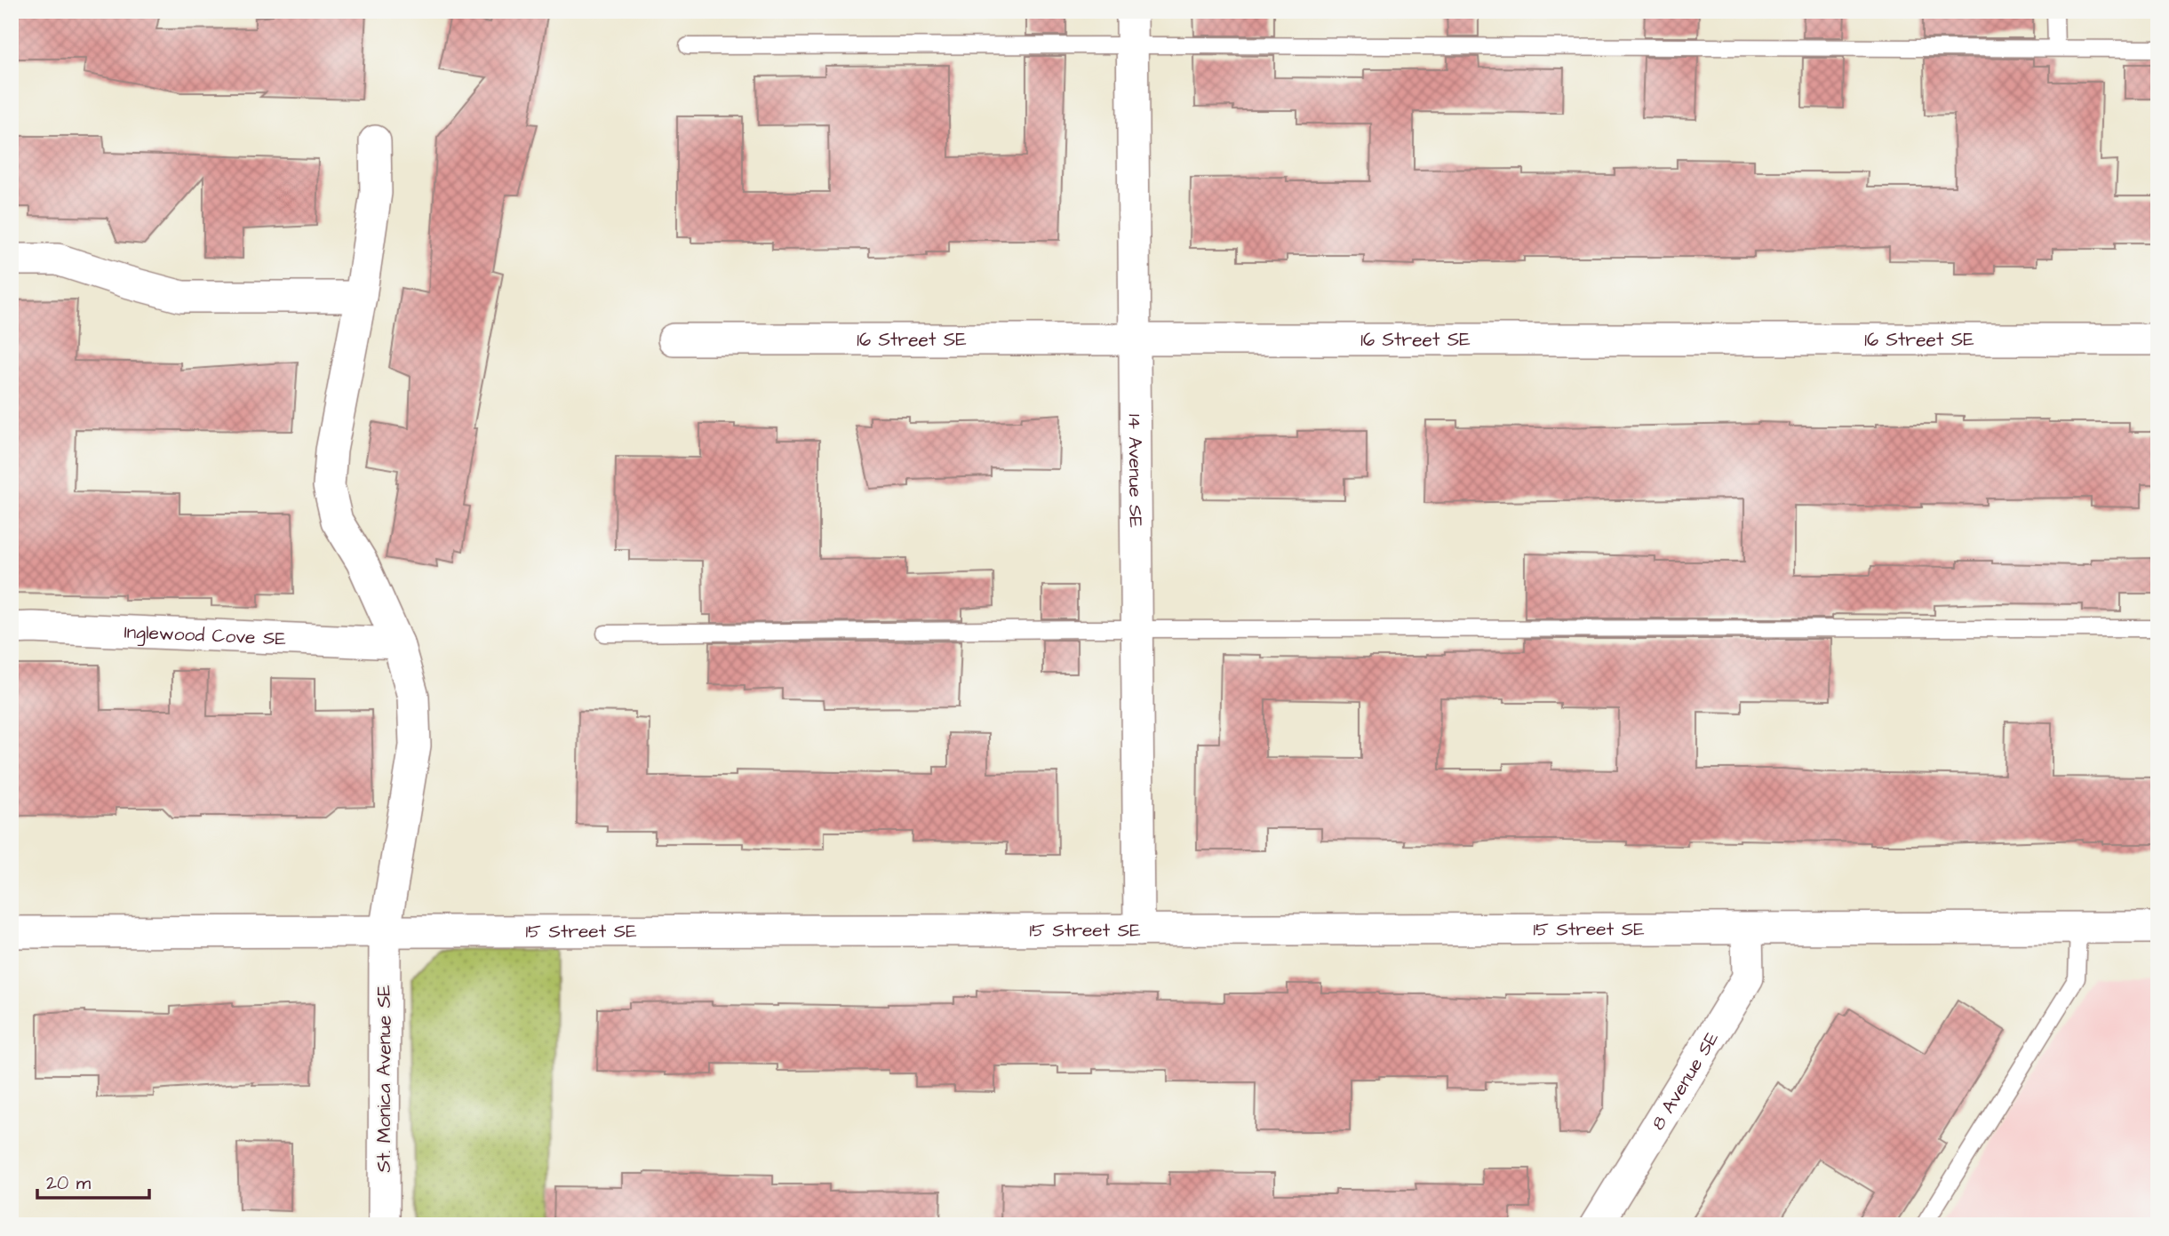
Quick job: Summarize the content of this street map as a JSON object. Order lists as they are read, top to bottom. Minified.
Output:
{"streets":{"street":["16 Street SE","14 Avenue SE","Inglewood Cove SE","15 Street SE","St. Monica Avenue SE","8 Avenue SE"]},"crossings":[["16 Street SE","14 Avenue SE"],["14 Avenue SE","15 Street SE"],["15 Street SE","St. Monica Avenue SE"],["15 Street SE","8 Avenue SE"]],"scale_bar":"20 m"}
